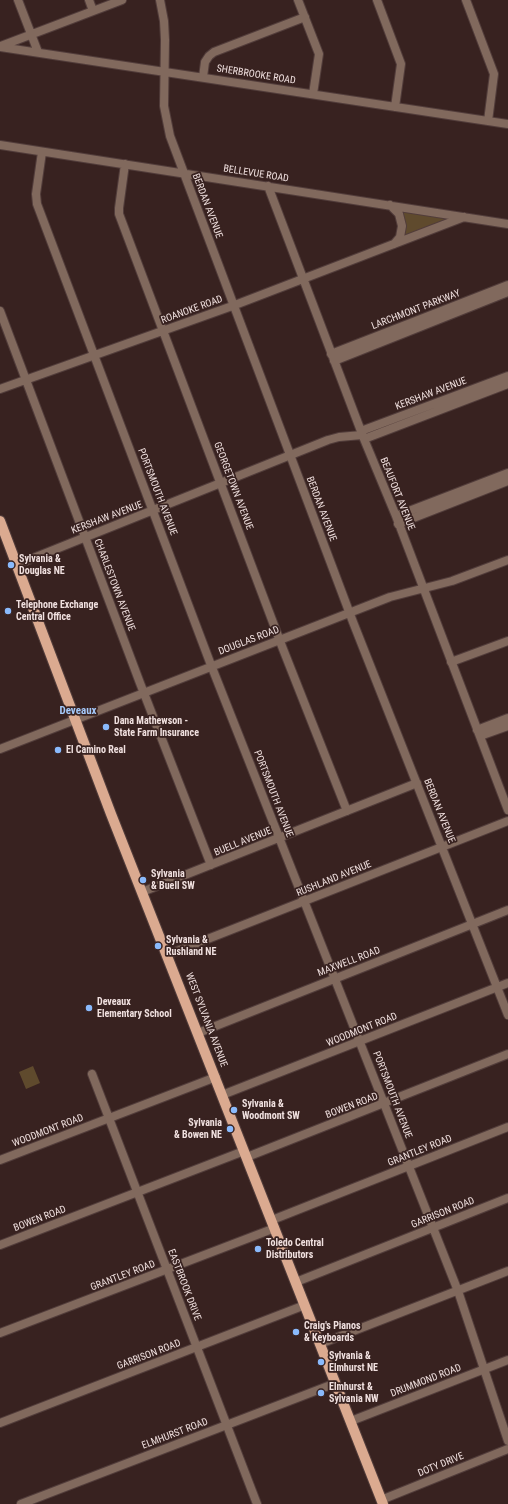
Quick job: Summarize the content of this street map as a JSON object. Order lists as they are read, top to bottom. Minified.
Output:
{"streets":{"main road":["WEST SYLVANIA AVENUE"],"street":["SHERBROOKE ROAD","BELLEVUE ROAD","BERDAN AVENUE","ROANOKE ROAD","LARCHMONT PARKWAY","KERSHAW AVENUE","GEORGETOWN AVENUE","PORTSMOUTH AVENUE","BEAUFORT AVENUE","CHARLESTOWN AVENUE","DOUGLAS ROAD","BUELL AVENUE","RUSHLAND AVENUE","MAXWELL ROAD","WOODMONT ROAD","BOWEN ROAD","GRANTLEY ROAD","GARRISON ROAD","EASTBROOK DRIVE","DRUMMOND ROAD","ELMHURST ROAD","DOTY DRIVE"]},"crossings":[["SHERBROOKE ROAD","BERDAN AVENUE"],["BELLEVUE ROAD","BERDAN AVENUE"],["BELLEVUE ROAD","ROANOKE ROAD"],["BELLEVUE ROAD","GEORGETOWN AVENUE"],["BELLEVUE ROAD","PORTSMOUTH AVENUE"],["BELLEVUE ROAD","BEAUFORT AVENUE"],["BERDAN AVENUE","ROANOKE ROAD"],["BERDAN AVENUE","KERSHAW AVENUE"],["BERDAN AVENUE","DOUGLAS ROAD"],["BERDAN AVENUE","BUELL AVENUE"],["BERDAN AVENUE","RUSHLAND AVENUE"],["BERDAN AVENUE","MAXWELL ROAD"],["BERDAN AVENUE","WOODMONT ROAD"],["ROANOKE ROAD","GEORGETOWN AVENUE"],["ROANOKE ROAD","PORTSMOUTH AVENUE"],["ROANOKE ROAD","BEAUFORT AVENUE"],["ROANOKE ROAD","CHARLESTOWN AVENUE"],["LARCHMONT PARKWAY","BEAUFORT AVENUE"],["KERSHAW AVENUE","GEORGETOWN AVENUE"],["KERSHAW AVENUE","PORTSMOUTH AVENUE"],["KERSHAW AVENUE","BEAUFORT AVENUE"],["KERSHAW AVENUE","CHARLESTOWN AVENUE"],["KERSHAW AVENUE","WEST SYLVANIA AVENUE"],["GEORGETOWN AVENUE","DOUGLAS ROAD"],["GEORGETOWN AVENUE","BUELL AVENUE"],["PORTSMOUTH AVENUE","DOUGLAS ROAD"],["PORTSMOUTH AVENUE","BUELL AVENUE"],["PORTSMOUTH AVENUE","RUSHLAND AVENUE"],["PORTSMOUTH AVENUE","MAXWELL ROAD"],["PORTSMOUTH AVENUE","WOODMONT ROAD"],["PORTSMOUTH AVENUE","BOWEN ROAD"],["PORTSMOUTH AVENUE","GRANTLEY ROAD"],["PORTSMOUTH AVENUE","GARRISON ROAD"],["PORTSMOUTH AVENUE","DRUMMOND ROAD"],["BEAUFORT AVENUE","DOUGLAS ROAD"],["CHARLESTOWN AVENUE","DOUGLAS ROAD"],["CHARLESTOWN AVENUE","BUELL AVENUE"],["DOUGLAS ROAD","WEST SYLVANIA AVENUE"],["BUELL AVENUE","WEST SYLVANIA AVENUE"],["RUSHLAND AVENUE","WEST SYLVANIA AVENUE"],["MAXWELL ROAD","WEST SYLVANIA AVENUE"],["WEST SYLVANIA AVENUE","WOODMONT ROAD"],["WEST SYLVANIA AVENUE","BOWEN ROAD"],["WEST SYLVANIA AVENUE","GRANTLEY ROAD"],["WEST SYLVANIA AVENUE","GARRISON ROAD"],["WEST SYLVANIA AVENUE","DRUMMOND ROAD"],["WEST SYLVANIA AVENUE","ELMHURST ROAD"],["WEST SYLVANIA AVENUE","DOTY DRIVE"],["WOODMONT ROAD","EASTBROOK DRIVE"],["BOWEN ROAD","EASTBROOK DRIVE"],["GRANTLEY ROAD","EASTBROOK DRIVE"],["GARRISON ROAD","EASTBROOK DRIVE"],["EASTBROOK DRIVE","ELMHURST ROAD"]],"districts":["Deveaux"],"places":["Sylvania & Douglas NE","Telephone Exchange Central Office","Dana Mathewson - State Farm Insurance","El Camino Real","Sylvania & Buell SW","Sylvania & Rushland NE","Deveaux Elementary School","Sylvania & Woodmont SW","Sylvania & Bowen NE","Toledo Central Distributors","Craig's Pianos & Keyboards","Sylvania & Elmhurst NE","Elmhurst & Sylvania NW"]}
